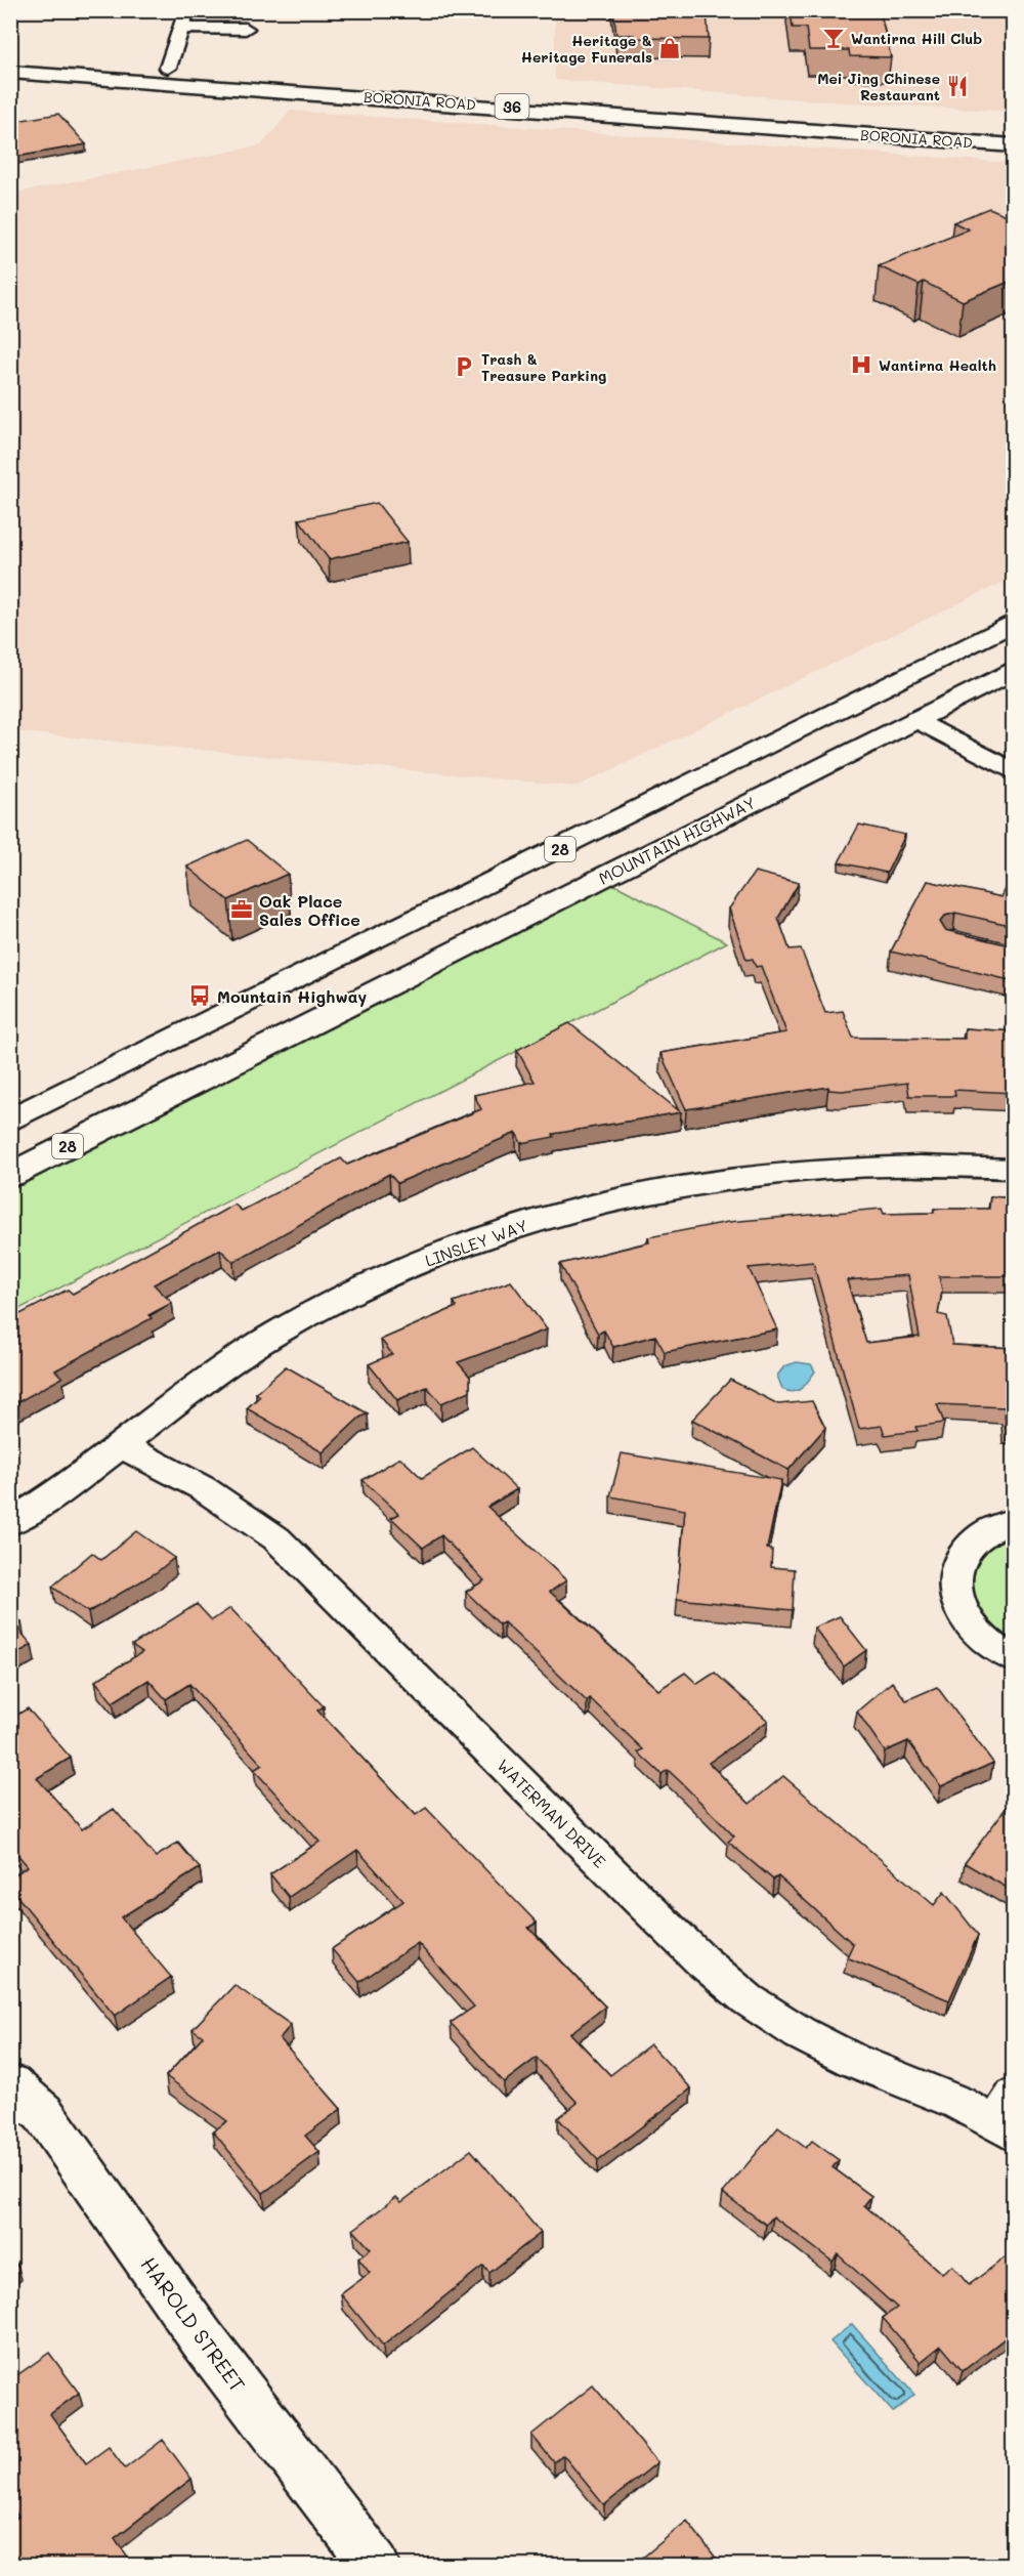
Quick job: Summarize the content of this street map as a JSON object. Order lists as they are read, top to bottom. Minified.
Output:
{"streets":{"main road":["BORONIA ROAD","36","MOUNTAIN HIGHWAY","28","HAROLD STREET"],"street":["LINSLEY WAY","WATERMAN DRIVE"]},"crossings":[["LINSLEY WAY","WATERMAN DRIVE"]],"places":{"bar":["Wantirna Hill Club"],"shop":["Heritage & Heritage Funerals"],"restaurant":["Mei Jing Chinese Restaurant"],"hospital":["Wantirna Health"],"parking":["Trash & Treasure Parking"],"office":["Oak Place Sales Office"],"bus stop":["Mountain Highway"]}}
